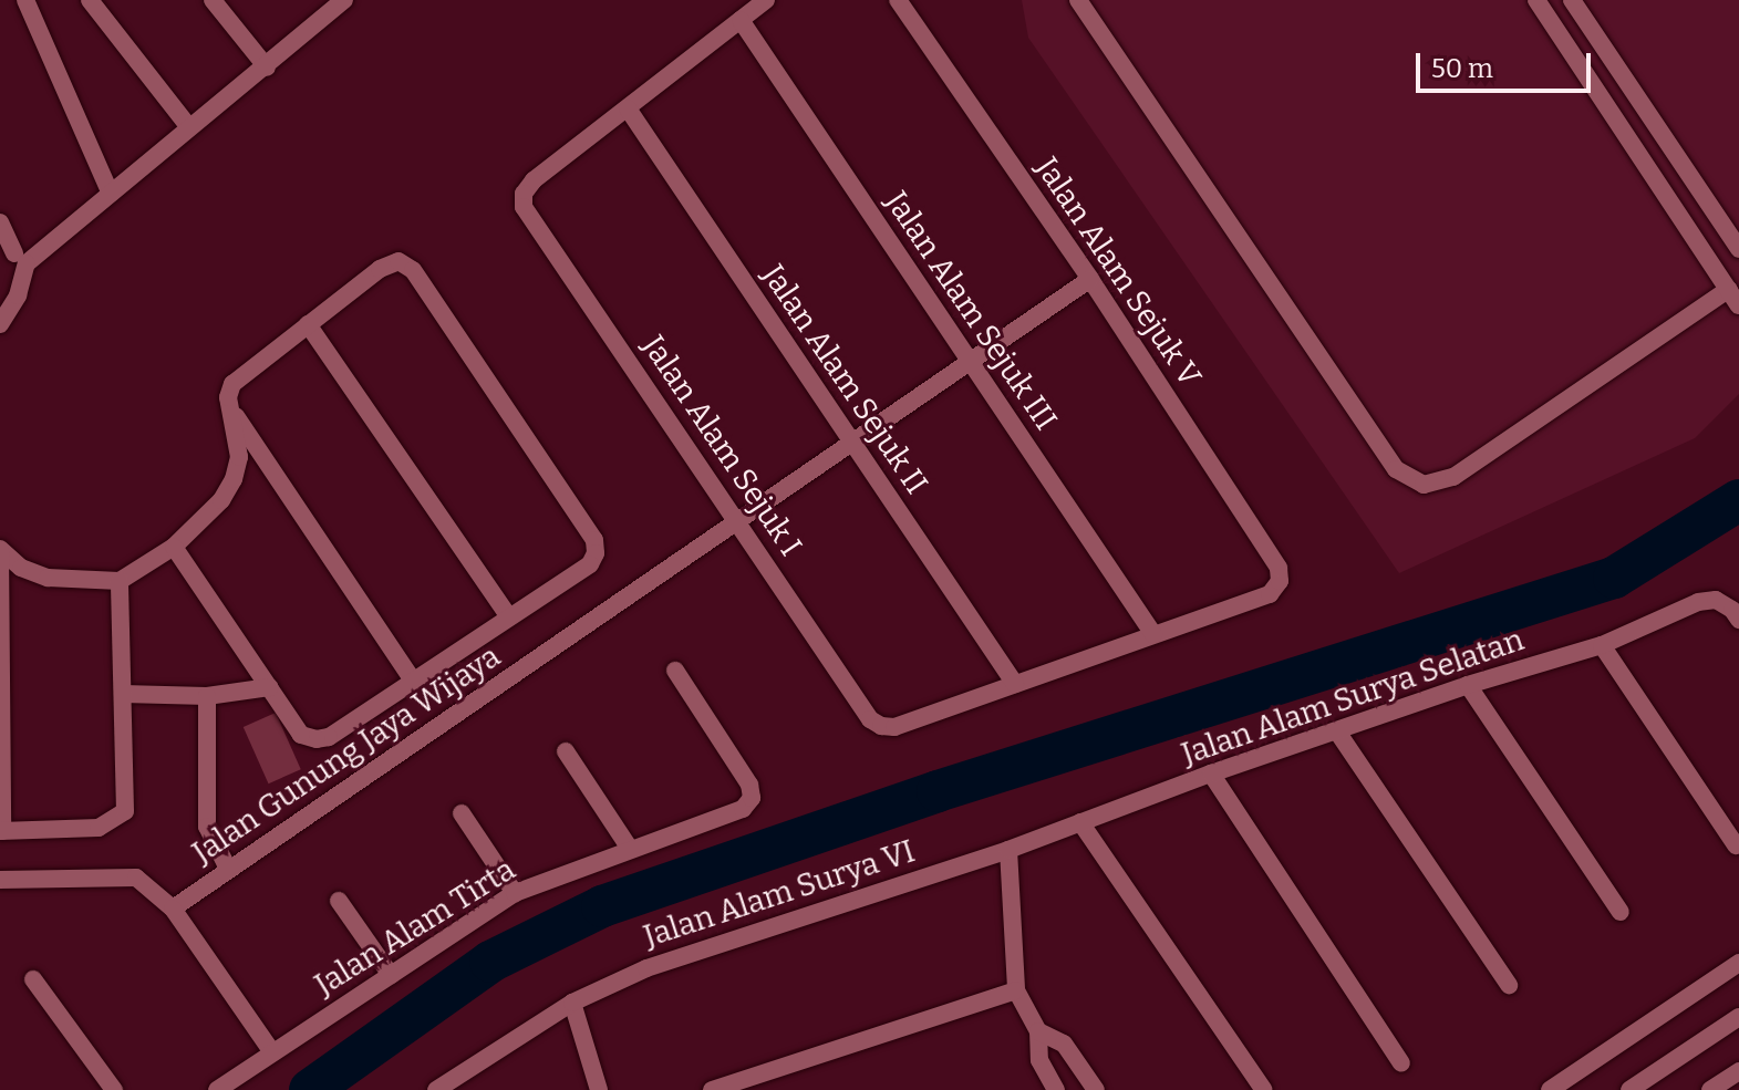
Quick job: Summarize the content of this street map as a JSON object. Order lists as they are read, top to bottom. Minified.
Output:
{"streets":{"street":["Jalan Alam Sejuk V","Jalan Alam Sejuk III","Jalan Alam Sejuk II","Jalan Alam Sejuk I","Jalan Alam Surya Selatan","Jalan Gunung Jaya Wijaya","Jalan Alam Surya VI","Jalan Alam Tirta"]},"crossings":[["Jalan Alam Sejuk V","Jalan Alam Sejuk III"],["Jalan Alam Sejuk V","Jalan Gunung Jaya Wijaya"],["Jalan Alam Sejuk III","Jalan Gunung Jaya Wijaya"],["Jalan Alam Sejuk II","Jalan Alam Sejuk I"],["Jalan Alam Sejuk II","Jalan Gunung Jaya Wijaya"],["Jalan Alam Sejuk I","Jalan Gunung Jaya Wijaya"],["Jalan Alam Surya Selatan","Jalan Alam Surya VI"]],"scale_bar":"50 m"}
